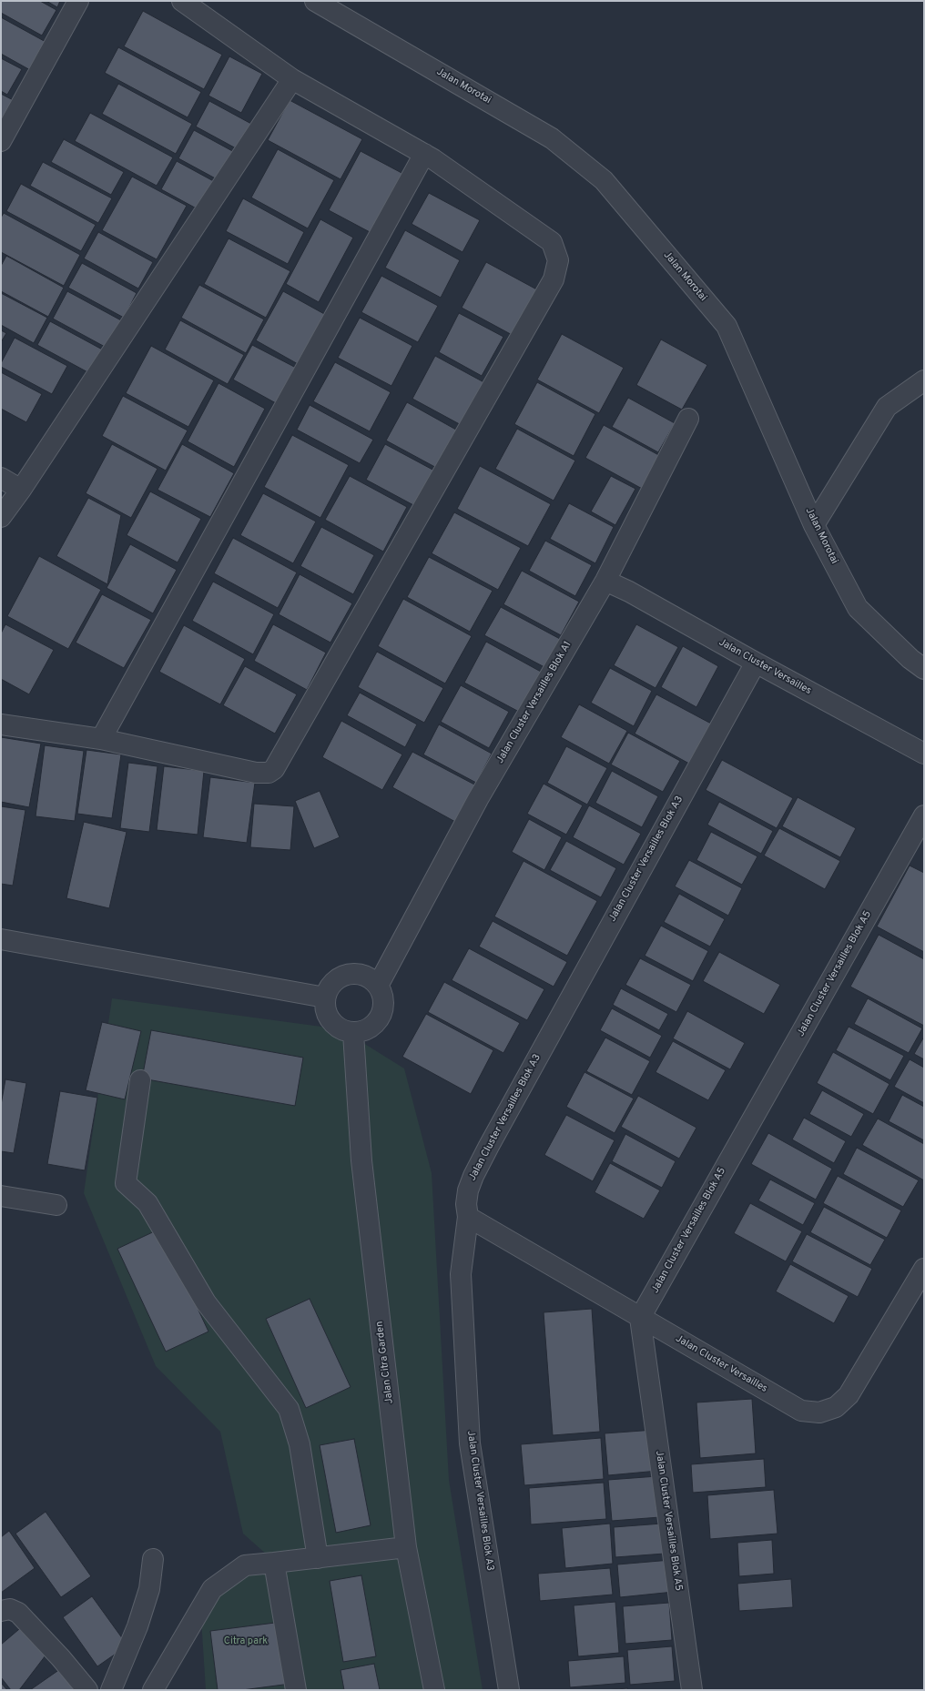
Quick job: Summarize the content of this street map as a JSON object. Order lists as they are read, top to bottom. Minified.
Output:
{"streets":{"street":["Jalan Morotai","Jalan Cluster Versailles","Jalan Cluster Versailles Blok A1","Jalan Cluster Versailles Blok A3","Jalan Cluster Versailles Blok A5","Jalan Citra Garden"]},"crossings":[["Jalan Cluster Versailles","Jalan Cluster Versailles Blok A1"],["Jalan Cluster Versailles","Jalan Cluster Versailles Blok A3"],["Jalan Cluster Versailles","Jalan Cluster Versailles Blok A5"],["Jalan Cluster Versailles Blok A1","Jalan Citra Garden"]],"parks":["Citra park"]}
